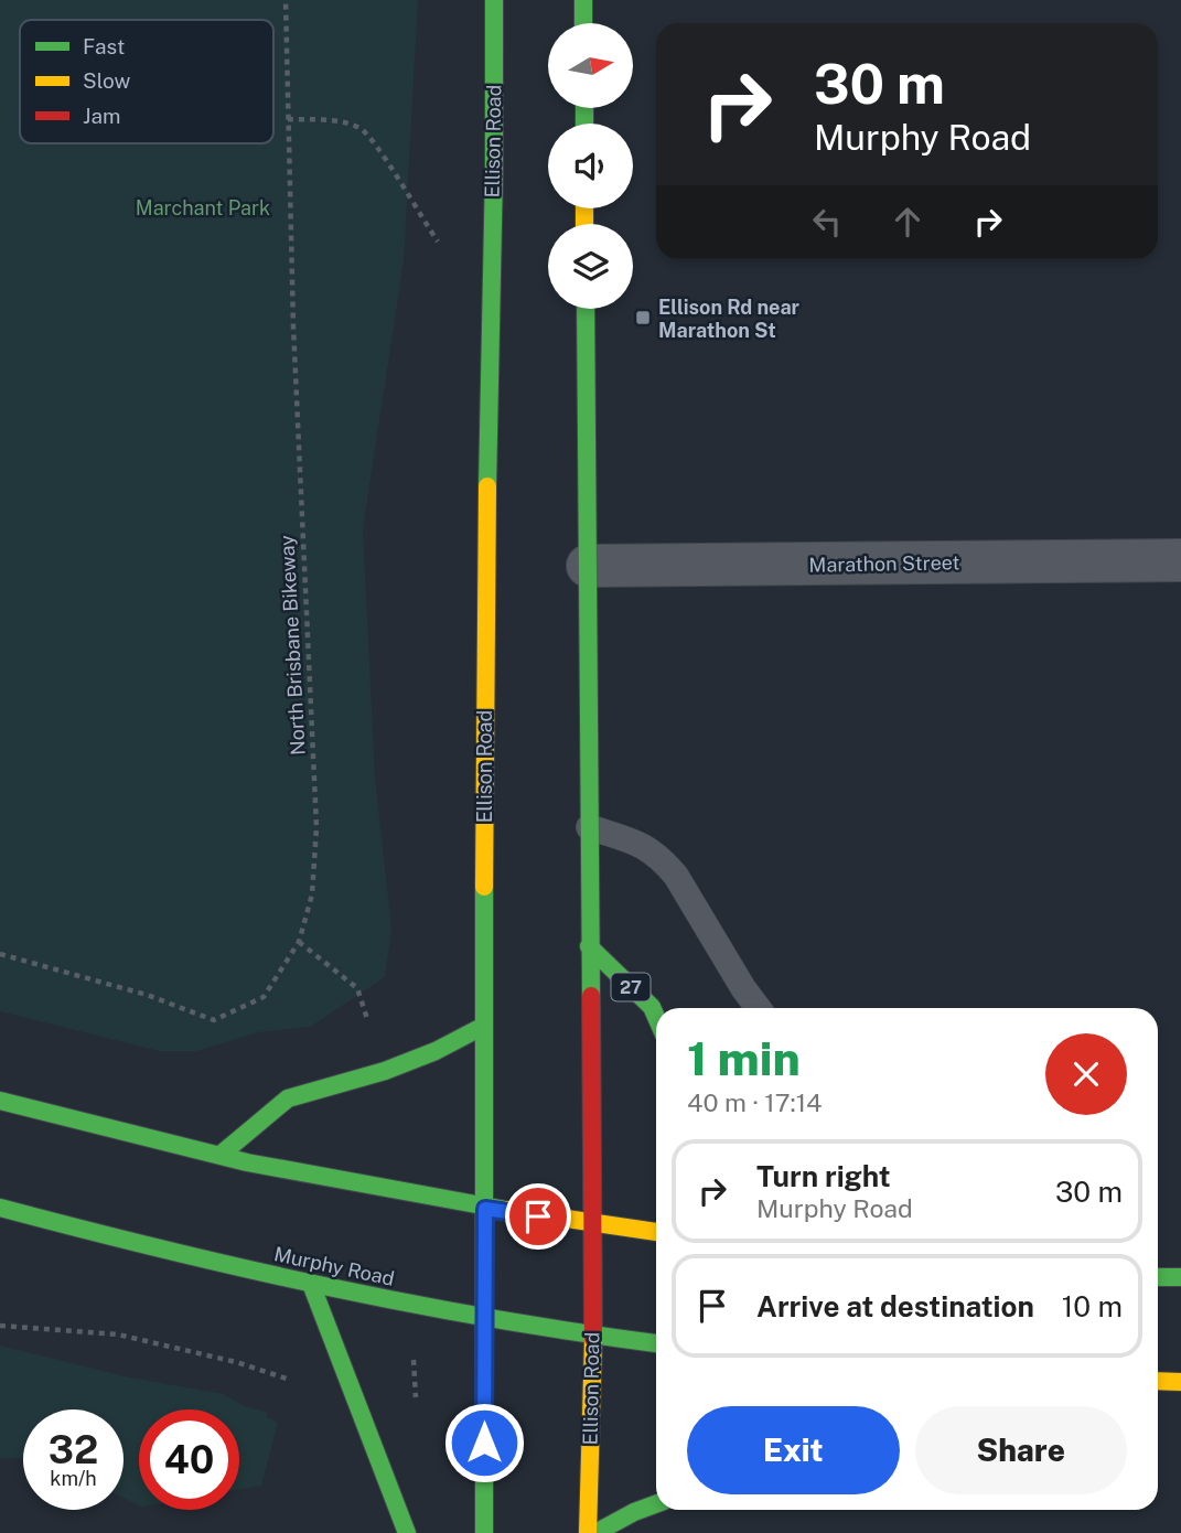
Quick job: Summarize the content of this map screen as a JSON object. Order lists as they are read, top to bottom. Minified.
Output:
{"streets":{"main road":["Ellison Road","27","Murphy Road"],"street":["Marathon Street"],"path":["North Brisbane Bikeway"]},"crossings":[["Ellison Road","Marathon Street"],["Ellison Road","27"],["Ellison Road","Murphy Road"]],"parks":["Marchant Park"],"places":{"transit":["Ellison Rd near Marathon St"]},"legend":["Fast","Slow","Jam"],"north":"right","page":{"turn":["30 m","Murphy Road"],"heading":["1 min","40 m · 17:14"],"list":[{"name":"Turn right","note":"Murphy Road","value":"30 m"},{"name":"Arrive at destination","value":"10 m"}],"buttons":["Exit","Share"],"speed":"32 km/h","limit":"40"}}
